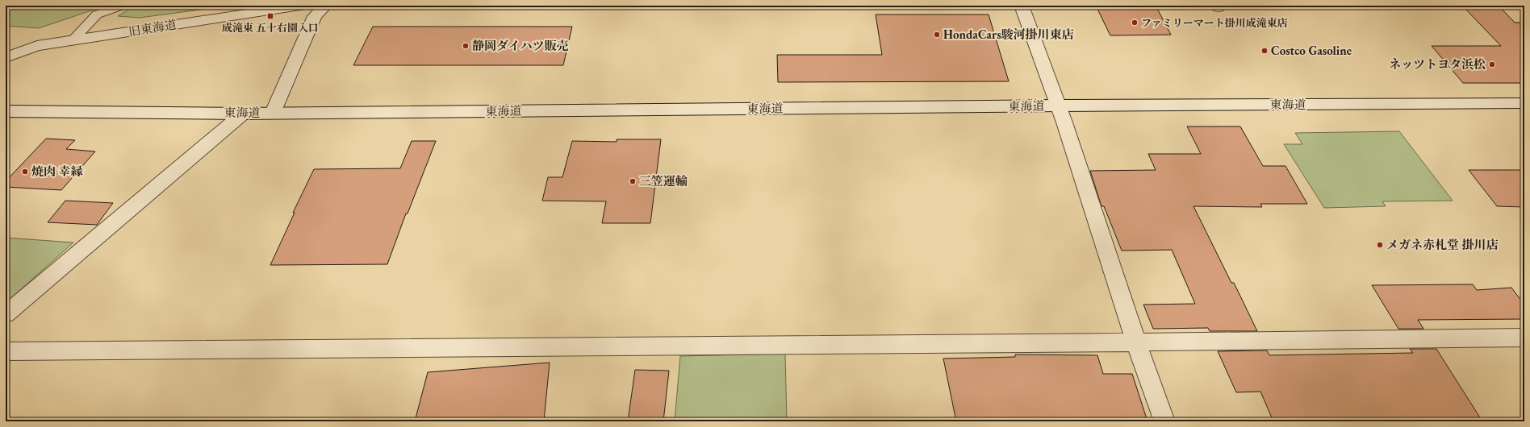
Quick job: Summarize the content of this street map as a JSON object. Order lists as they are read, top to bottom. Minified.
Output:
{"streets":{"street":["旧東海道","東海道"]},"places":{"transit":["成滝東 五十右園入口"],"other":["ファミリーマート掛川成滝東店","HondaCars駿河掛川東店","静岡ダイハツ販売","Costco Gasoline","ネッツトヨタ浜松","焼肉 幸縁","三笠運輸","メガネ赤札堂 掛川店"]}}
